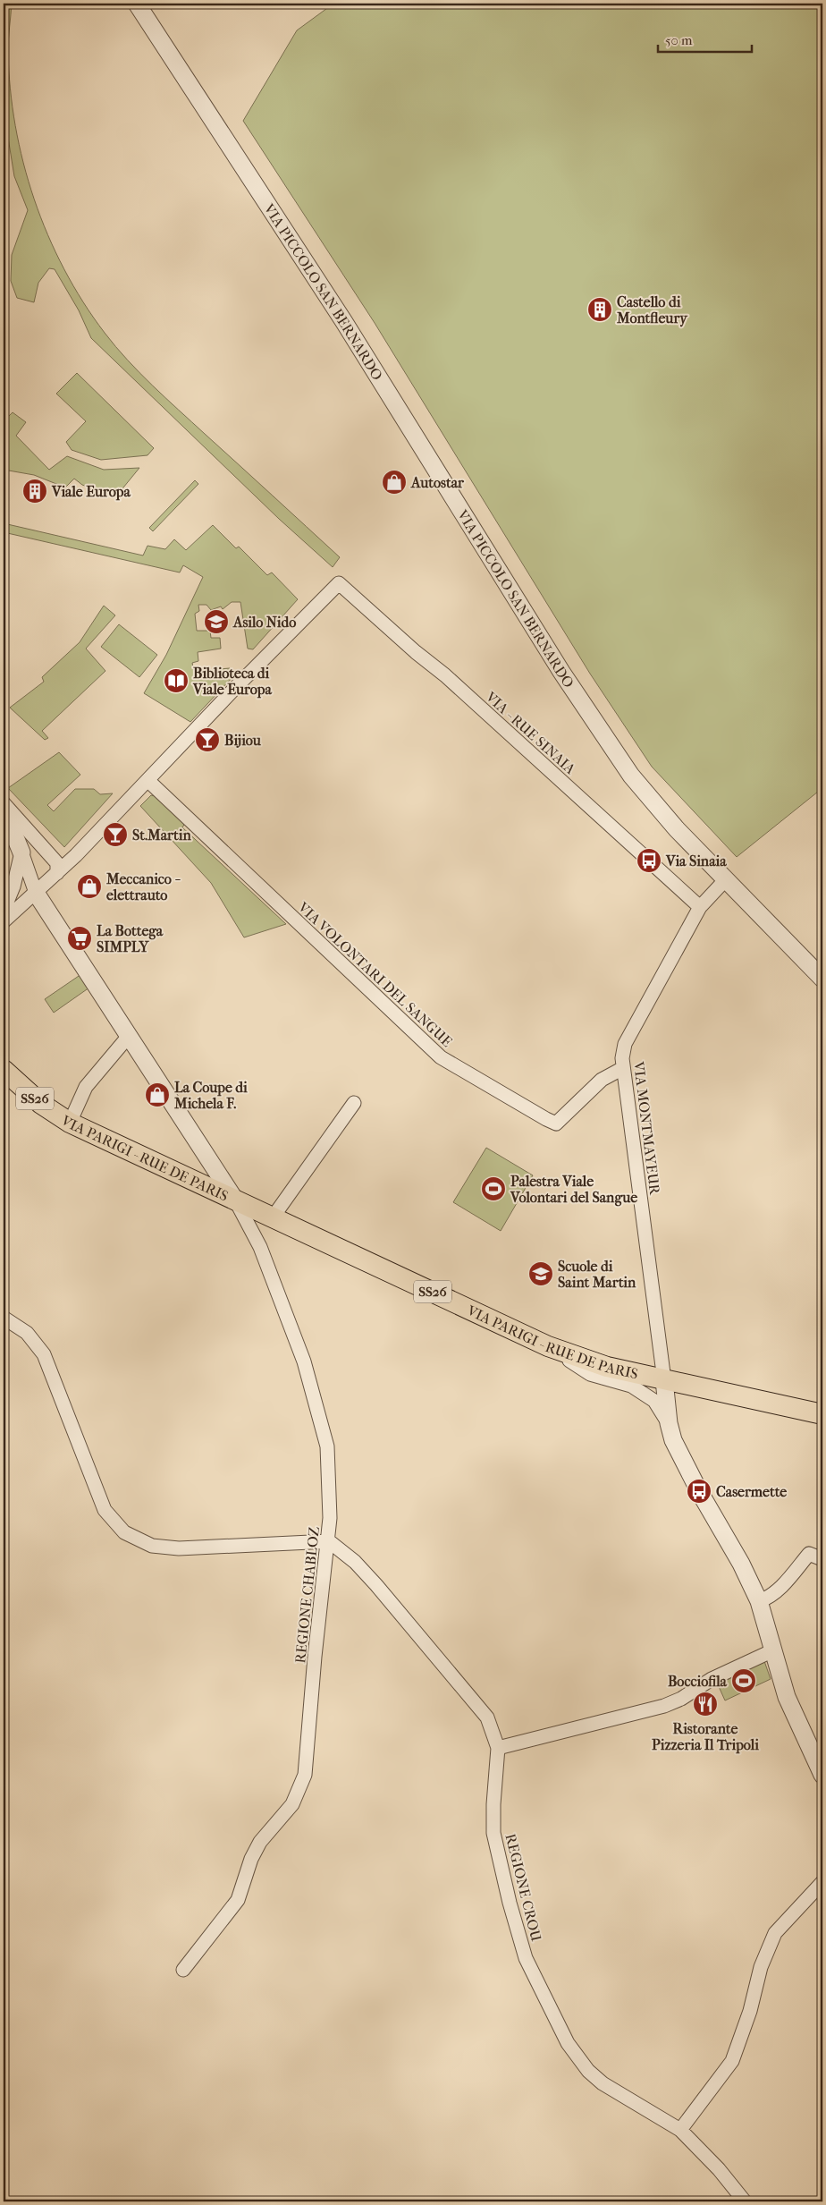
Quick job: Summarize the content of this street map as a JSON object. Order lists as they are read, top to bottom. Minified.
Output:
{"streets":{"main road":["SS26","VIA PARIGI - RUE DE PARIS"],"street":["VIA PICCOLO SAN BERNARDO","VIA - RUE SINAIA","VIA VOLONTARI DEL SANGUE","VIA MONTMAYEUR","REGIONE CHABLOZ","REGIONE CROU"]},"crossings":[["VIA PICCOLO SAN BERNARDO","VIA MONTMAYEUR"],["VIA - RUE SINAIA","VIA VOLONTARI DEL SANGUE"],["VIA - RUE SINAIA","VIA MONTMAYEUR"],["VIA VOLONTARI DEL SANGUE","VIA MONTMAYEUR"],["VIA MONTMAYEUR","VIA PARIGI - RUE DE PARIS"],["VIA PARIGI - RUE DE PARIS","REGIONE CHABLOZ"],["REGIONE CHABLOZ","REGIONE CROU"]],"places":{"building":["Castello di Montfleury","Viale Europa"],"shop":["Autostar","Meccanico - elettrauto","La Coupe di Michela F."],"school or university":["Asilo Nido","Scuole di Saint Martin"],"library":["Biblioteca di Viale Europa"],"bar":["Bijiou","St.Martin"],"bus stop":["Via Sinaia","Casermette"],"supermarket":["La Bottega SIMPLY"],"sports":["Palestra Viale Volontari del Sangue","Bocciofila"],"restaurant":["Ristorante Pizzeria Il Tripoli"]},"scale_bar":"50 m"}
